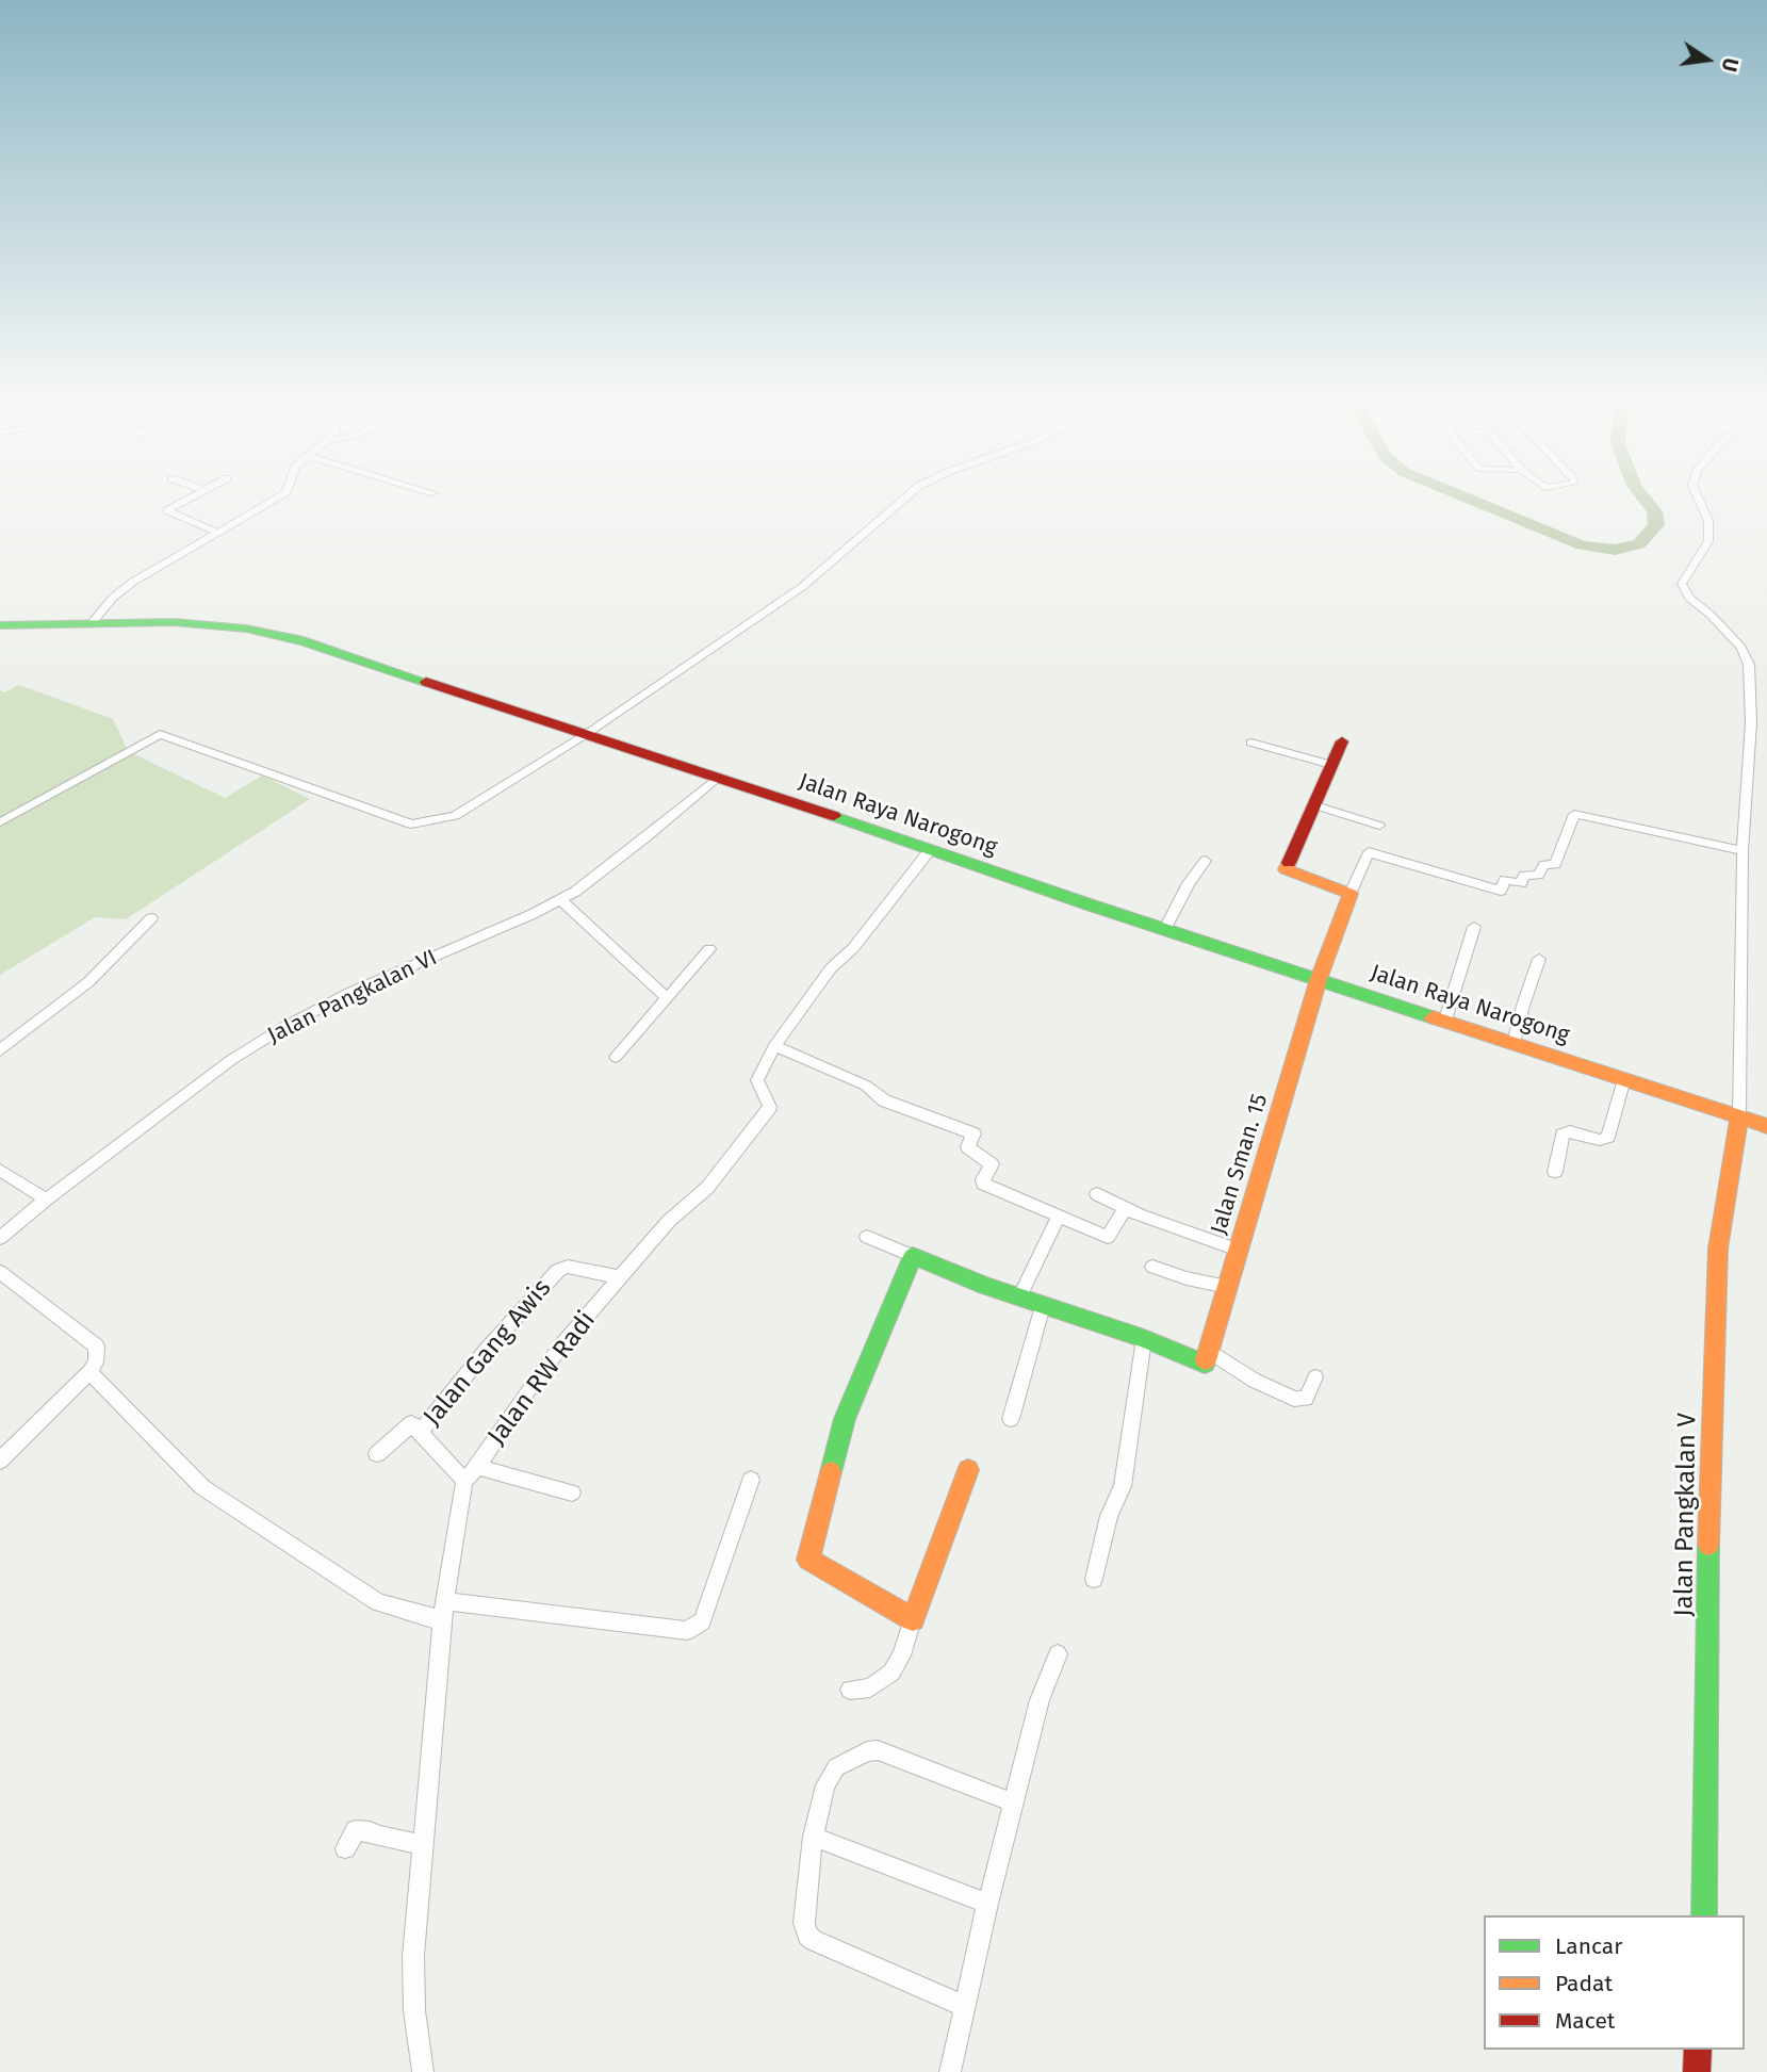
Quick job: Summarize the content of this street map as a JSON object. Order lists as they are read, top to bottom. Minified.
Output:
{"streets":{"street":["Jalan Raya Narogong","Jalan Pangkalan VI","Jalan Sman. 15","Jalan Gang Awis","Jalan RW Radi","Jalan Pangkalan V"]},"crossings":[["Jalan Raya Narogong","Jalan Pangkalan VI"],["Jalan Raya Narogong","Jalan Sman. 15"],["Jalan Raya Narogong","Jalan Pangkalan V"],["Jalan Gang Awis","Jalan RW Radi"]],"legend":["Lancar","Padat","Macet"],"north":"right"}
